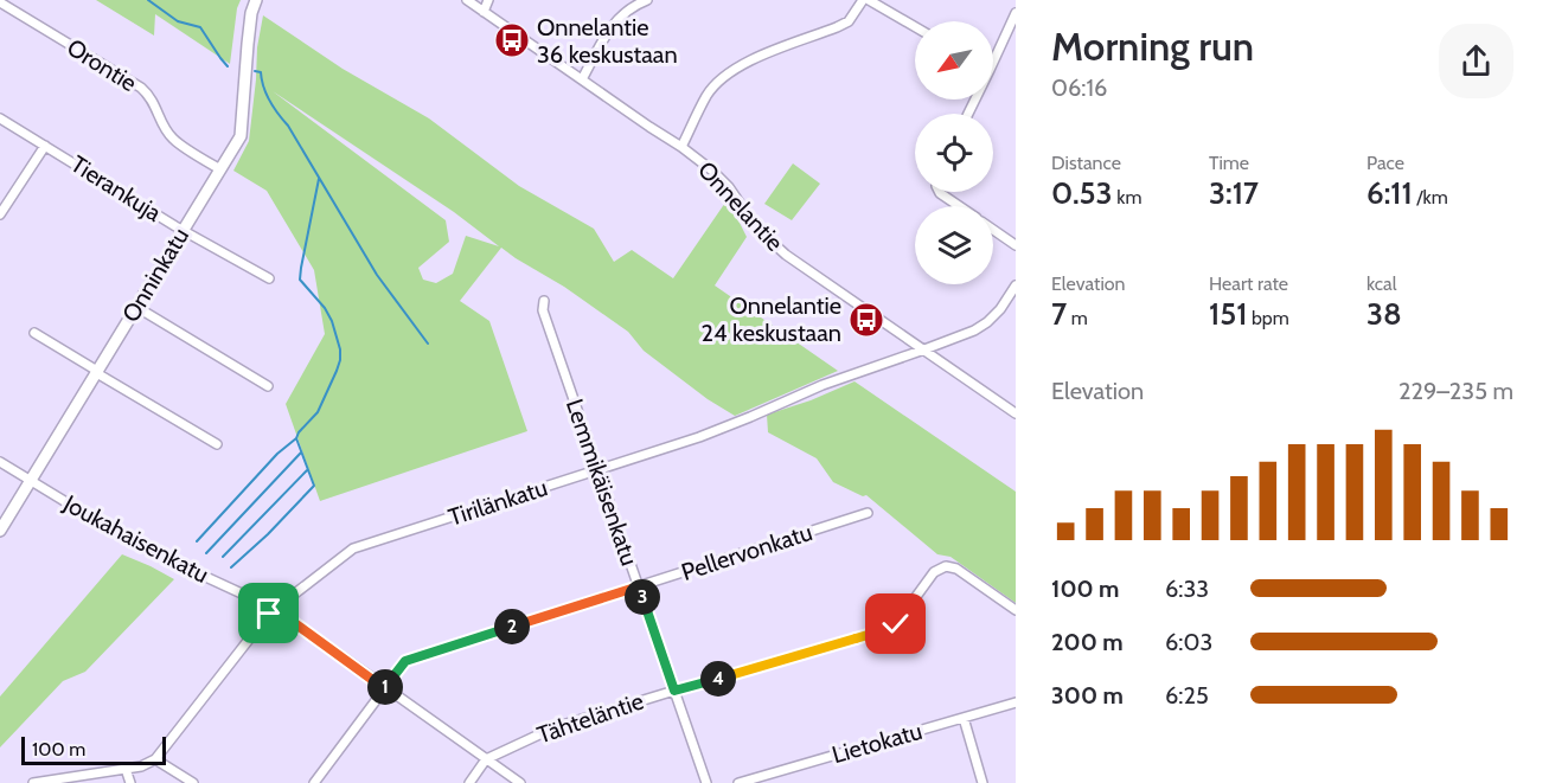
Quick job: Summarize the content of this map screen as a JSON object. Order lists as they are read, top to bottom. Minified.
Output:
{"streets":{"street":["Orontie","Tierankuja","Onnelantie","Onninkatu","Lemmikäisenkatu","Tirilänkatu","Joukahaisenkatu","Pellervonkatu","Tähteläntie","Lietokatu"]},"crossings":[["Orontie","Onninkatu"],["Tierankuja","Onninkatu"],["Onnelantie","Tirilänkatu"],["Onninkatu","Joukahaisenkatu"],["Lemmikäisenkatu","Tirilänkatu"],["Lemmikäisenkatu","Pellervonkatu"],["Lemmikäisenkatu","Tähteläntie"],["Tirilänkatu","Joukahaisenkatu"],["Joukahaisenkatu","Pellervonkatu"],["Joukahaisenkatu","Tähteläntie"]],"places":{"bus stop":["Onnelantie 36 keskustaan","Onnelantie 24 keskustaan"]},"scale_bar":"100 m","north":"bottom left","page":{"heading":["Morning run","06:16"],"stats":[["Distance","0.53 km"],["Time","3:17"],["Pace","6:11 /km"],["Elevation","7 m"],["Heart rate","151 bpm"],["kcal","38"]],"chart":["Elevation","229–235 m"],"list":[{"name":"100 m","note":"6:33"},{"name":"200 m","note":"6:03"},{"name":"300 m","note":"6:25"}],"pins":["3","2","4","1"],"scale":"100 m"}}
